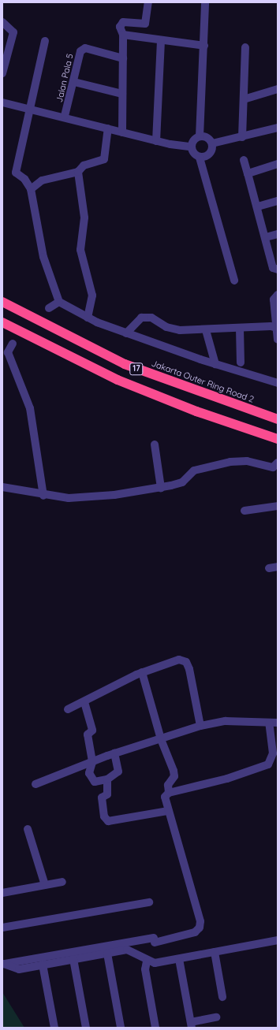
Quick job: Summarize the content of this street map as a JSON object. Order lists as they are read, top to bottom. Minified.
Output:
{"streets":{"highway":["17","Jakarta Outer Ring Road 2"],"street":["Jalan Pala 5"]}}
